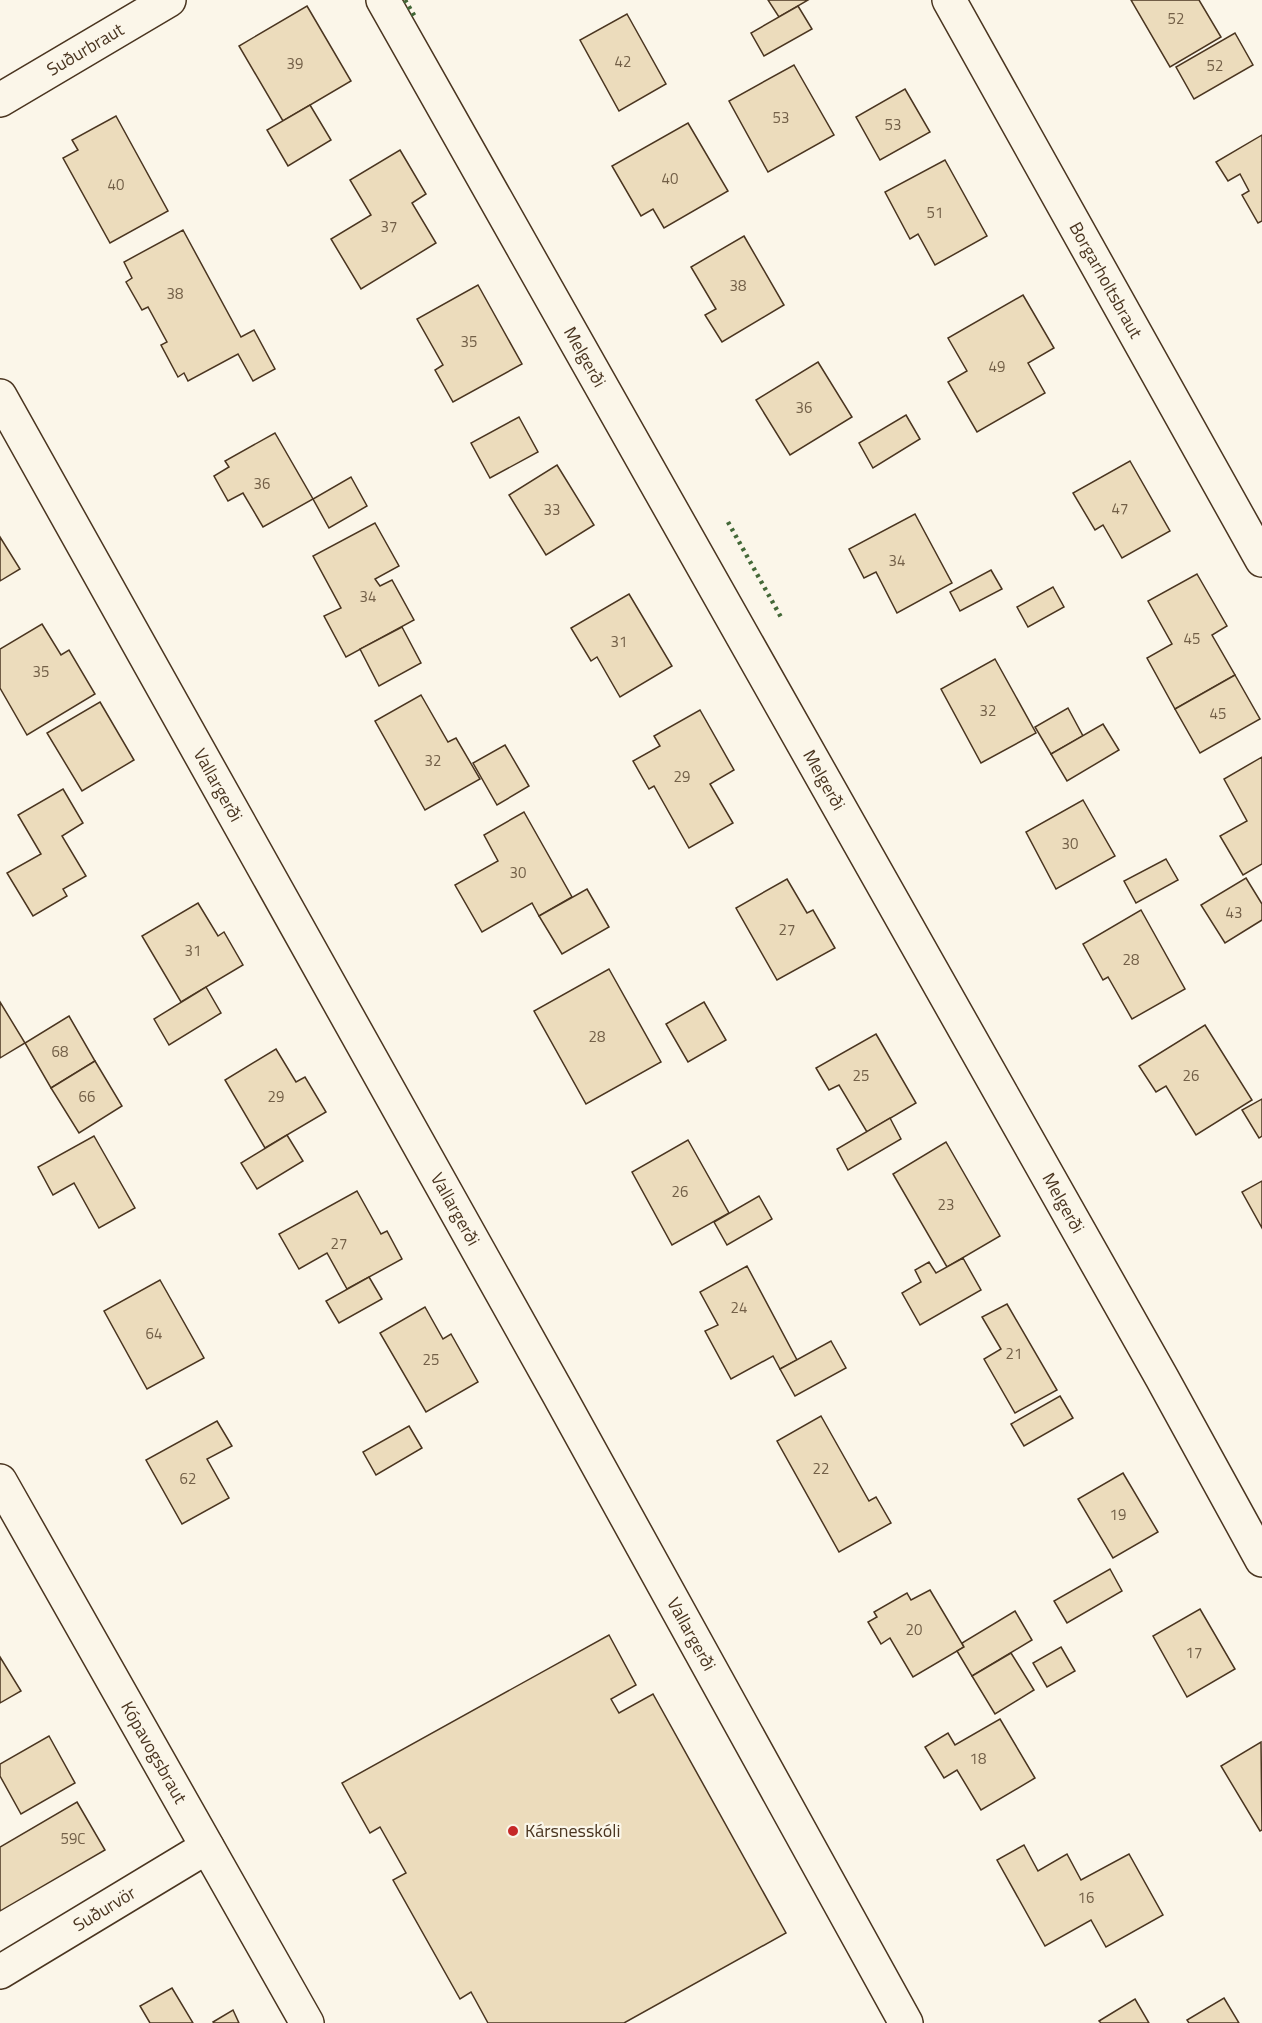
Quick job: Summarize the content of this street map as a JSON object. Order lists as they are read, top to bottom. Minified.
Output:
{"streets":{"street":["Suðurbraut","Borgarholtsbraut","Melgerði","Vallargerði","Kópavogsbraut","Suðurvör"]},"crossings":[["Kópavogsbraut","Suðurvör"]],"places":["Kársnesskóli"],"house_numbers":["52","42","39","52","53","53","40","40","51","37","38","38","35","49","36","36","47","33","34","34","45","31","35","32","45","32","29","30","30","43","27","31","28","28","68","25","26","66","29","26","23","27","24","64","21","25","22","62","19","20","17","18","59C","16"]}
